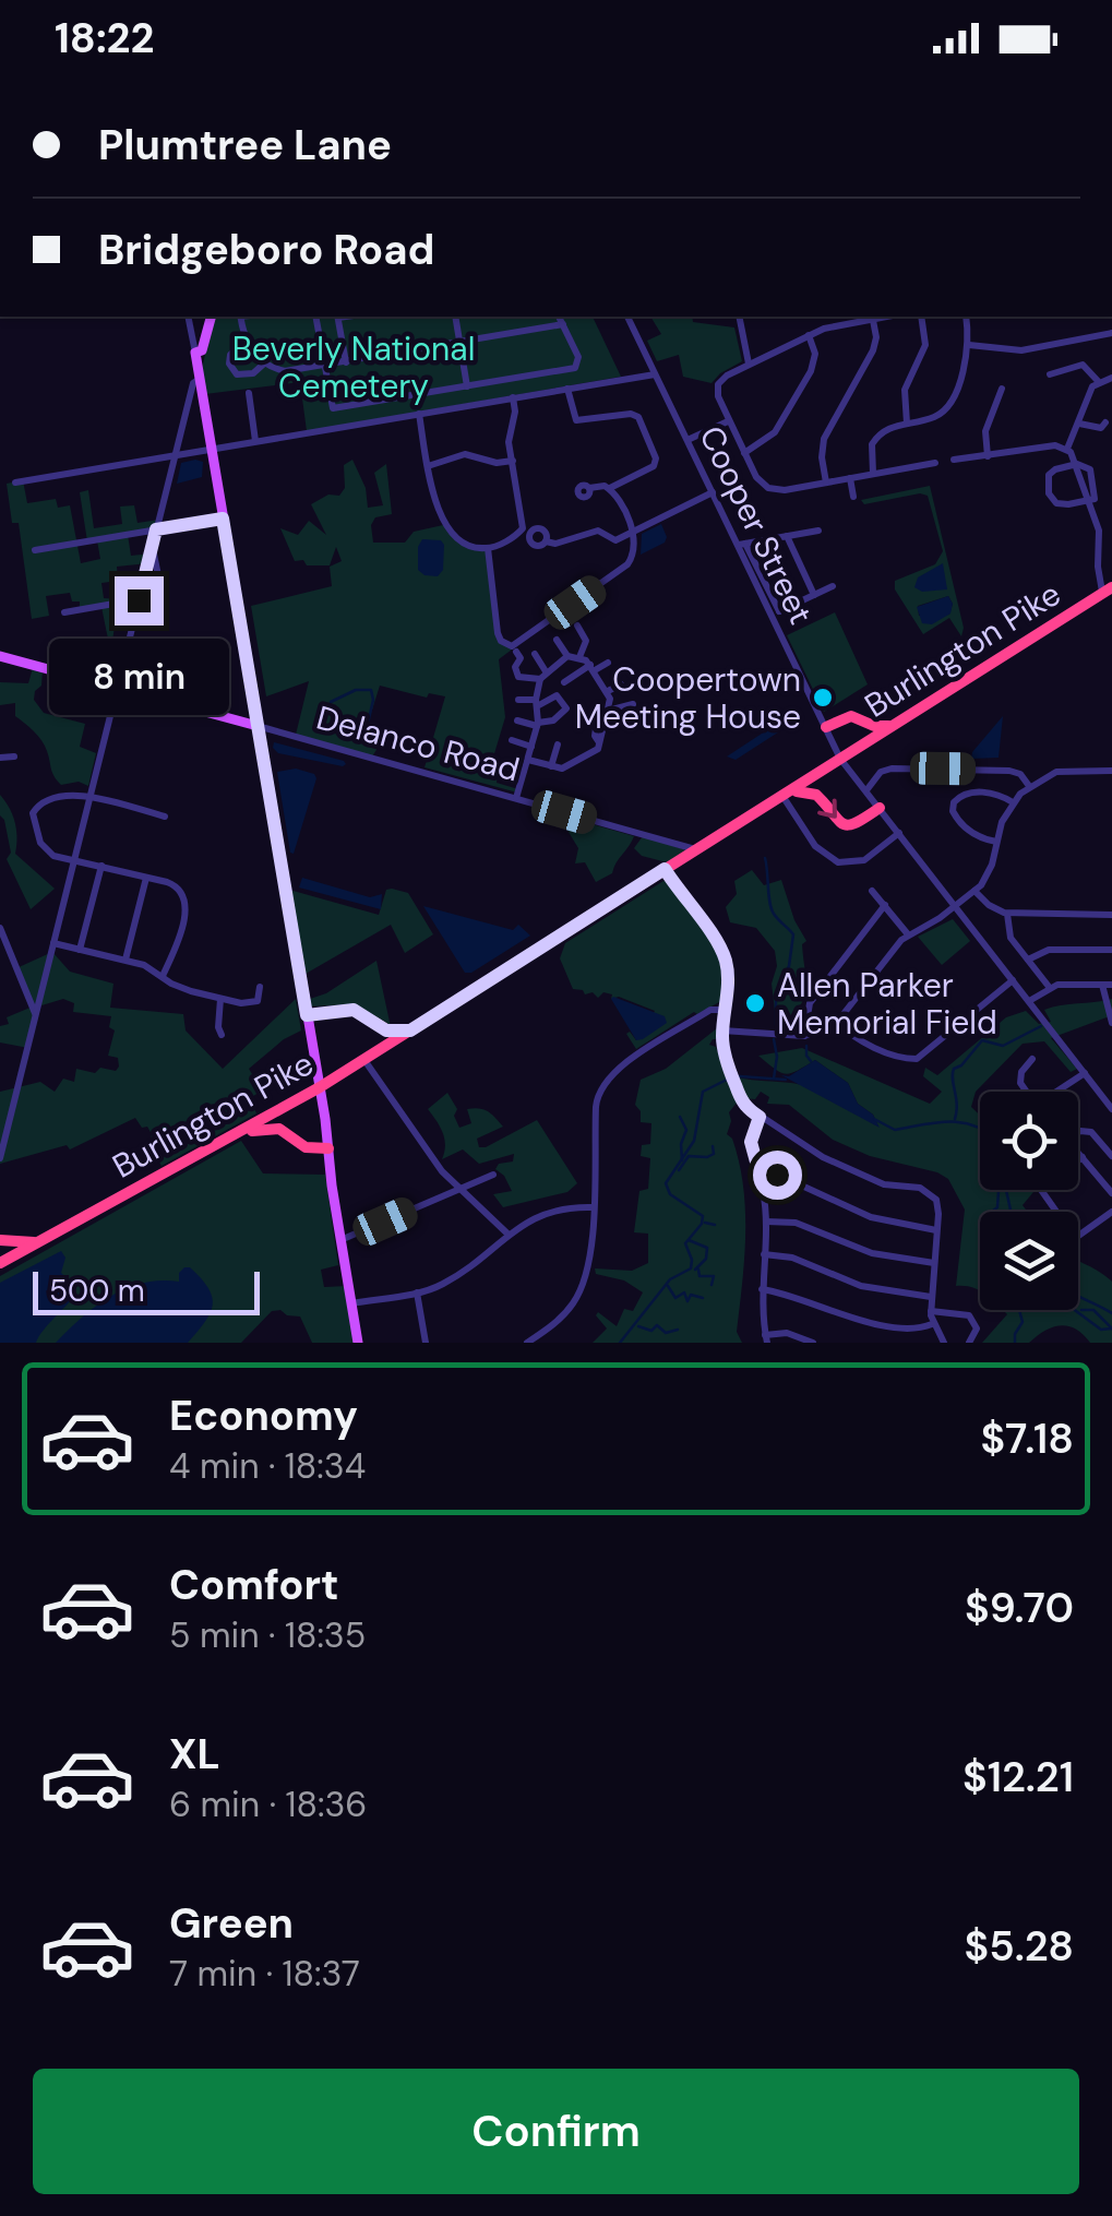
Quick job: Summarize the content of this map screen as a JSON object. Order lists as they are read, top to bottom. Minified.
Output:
{"streets":{"highway":["Burlington Pike"],"main road":["Delanco Road"],"street":["Cooper Street"]},"crossings":[["Cooper Street","Burlington Pike"],["Burlington Pike","Delanco Road"]],"parks":["Beverly National Cemetery"],"places":["Coopertown Meeting House","Allen Parker Memorial Field"],"scale_bar":"500 m","page":{"status":"18:22","banner":["Plumtree Lane","Bridgeboro Road"],"bubble":"8 min","scale":"500 m","list":[{"name":"Economy","note":"4 min · 18:34","value":"$7.18"},{"name":"Comfort","note":"5 min · 18:35","value":"$9.70"},{"name":"XL","note":"6 min · 18:36","value":"$12.21"},{"name":"Green","note":"7 min · 18:37","value":"$5.28"}],"buttons":"Confirm"}}
